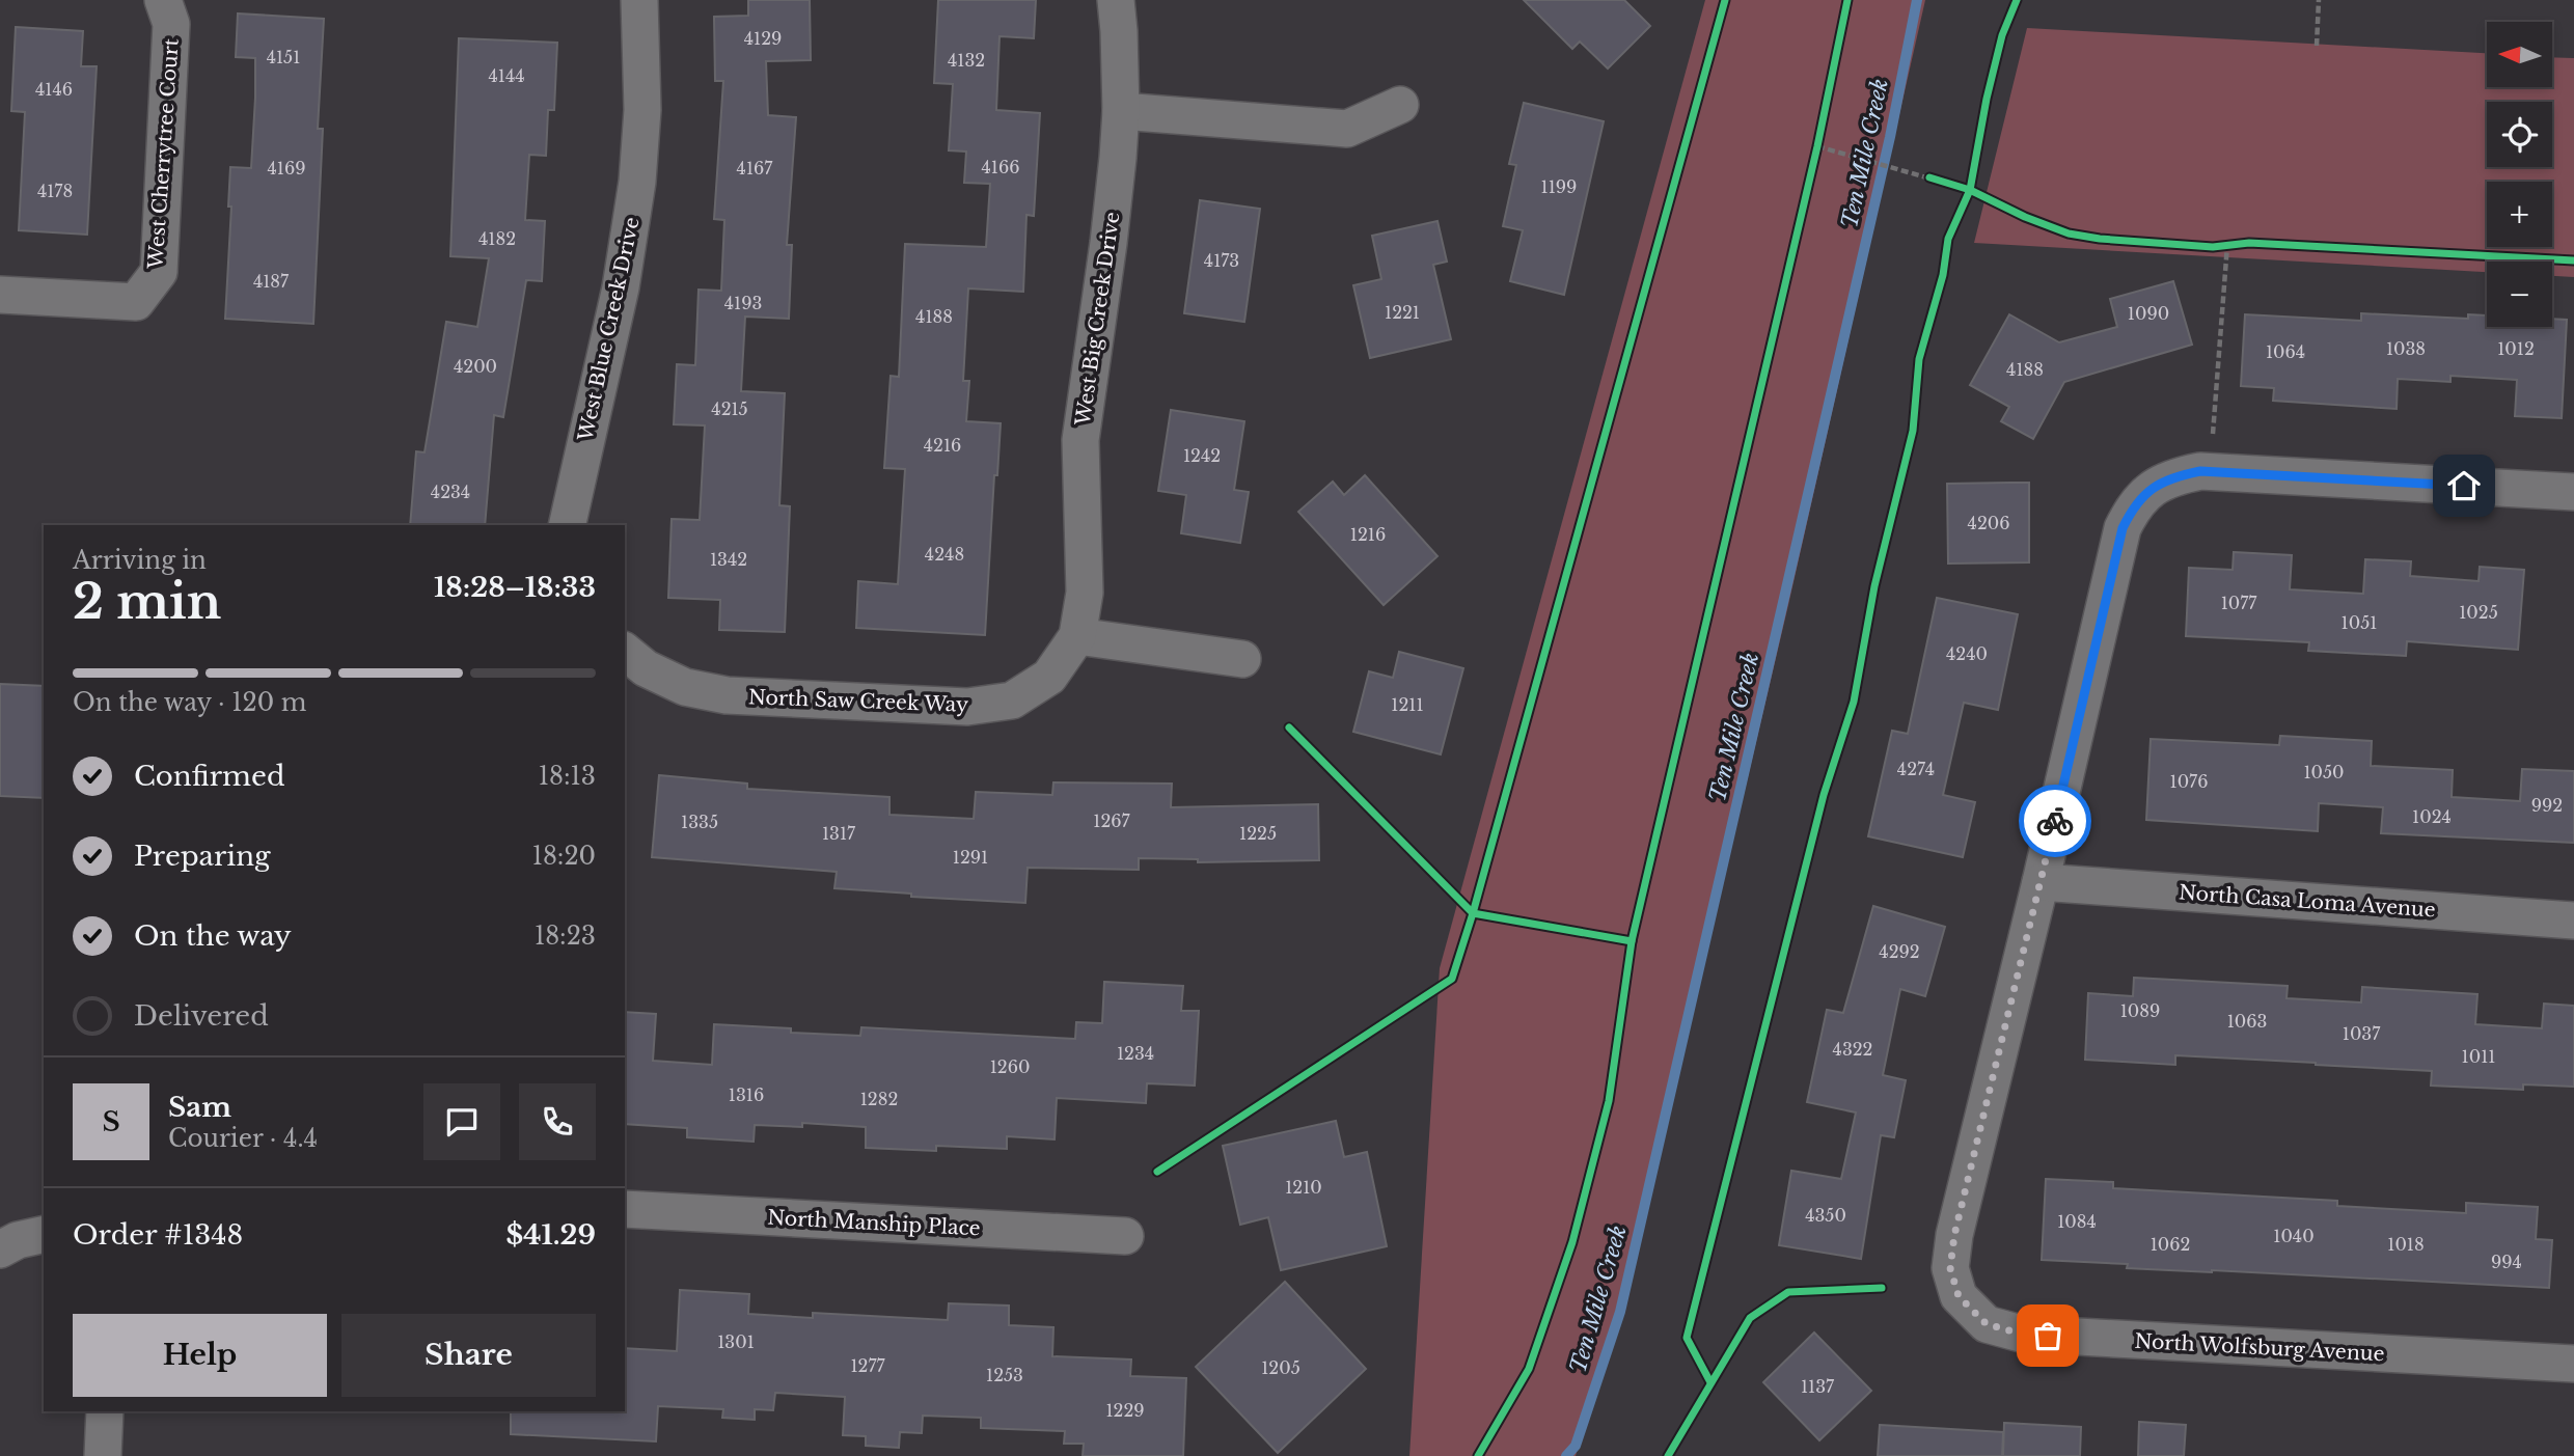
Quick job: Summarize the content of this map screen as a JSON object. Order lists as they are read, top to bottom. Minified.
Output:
{"streets":{"street":["West Cherrytree Court","West Big Creek Drive","West Blue Creek Drive","North Saw Creek Way","North Casa Loma Avenue","North Manship Place","North Wolfsburg Avenue"]},"crossings":[["West Big Creek Drive","North Saw Creek Way"],["North Casa Loma Avenue","North Wolfsburg Avenue"]],"water":["Ten Mile Creek"],"house_numbers":["4129","4151","4132","4144","4146","4166","4169","4167","1199","4178","4182","4173","4187","4193","1221","1090","4188","1038","1012","1064","4200","4188","4215","4216","1242","4234","4206","1216","4248","1342","1077","1025","1051","4240","1211","4274","1050","1076","992","1024","1267","1335","1317","1225","1291","4292","1089","1063","1037","4322","1234","1011","1260","1316","1282","1210","4350","1084","1040","1062","1018","994","1301","1277","1205","1253","1137","1229"],"north":"left","page":{"map_buttons":["+","−"],"heading":["2 min","Arriving in","18:28–18:33"],"panel":["Sam","Courier · 4.4","Order #1348","$41.29"],"bar":"On the way · 120 m","list":[["Confirmed","18:13"],["Preparing","18:20"],["On the way","18:23"],"Delivered"],"round":"S","buttons":["Help","Share"]}}
